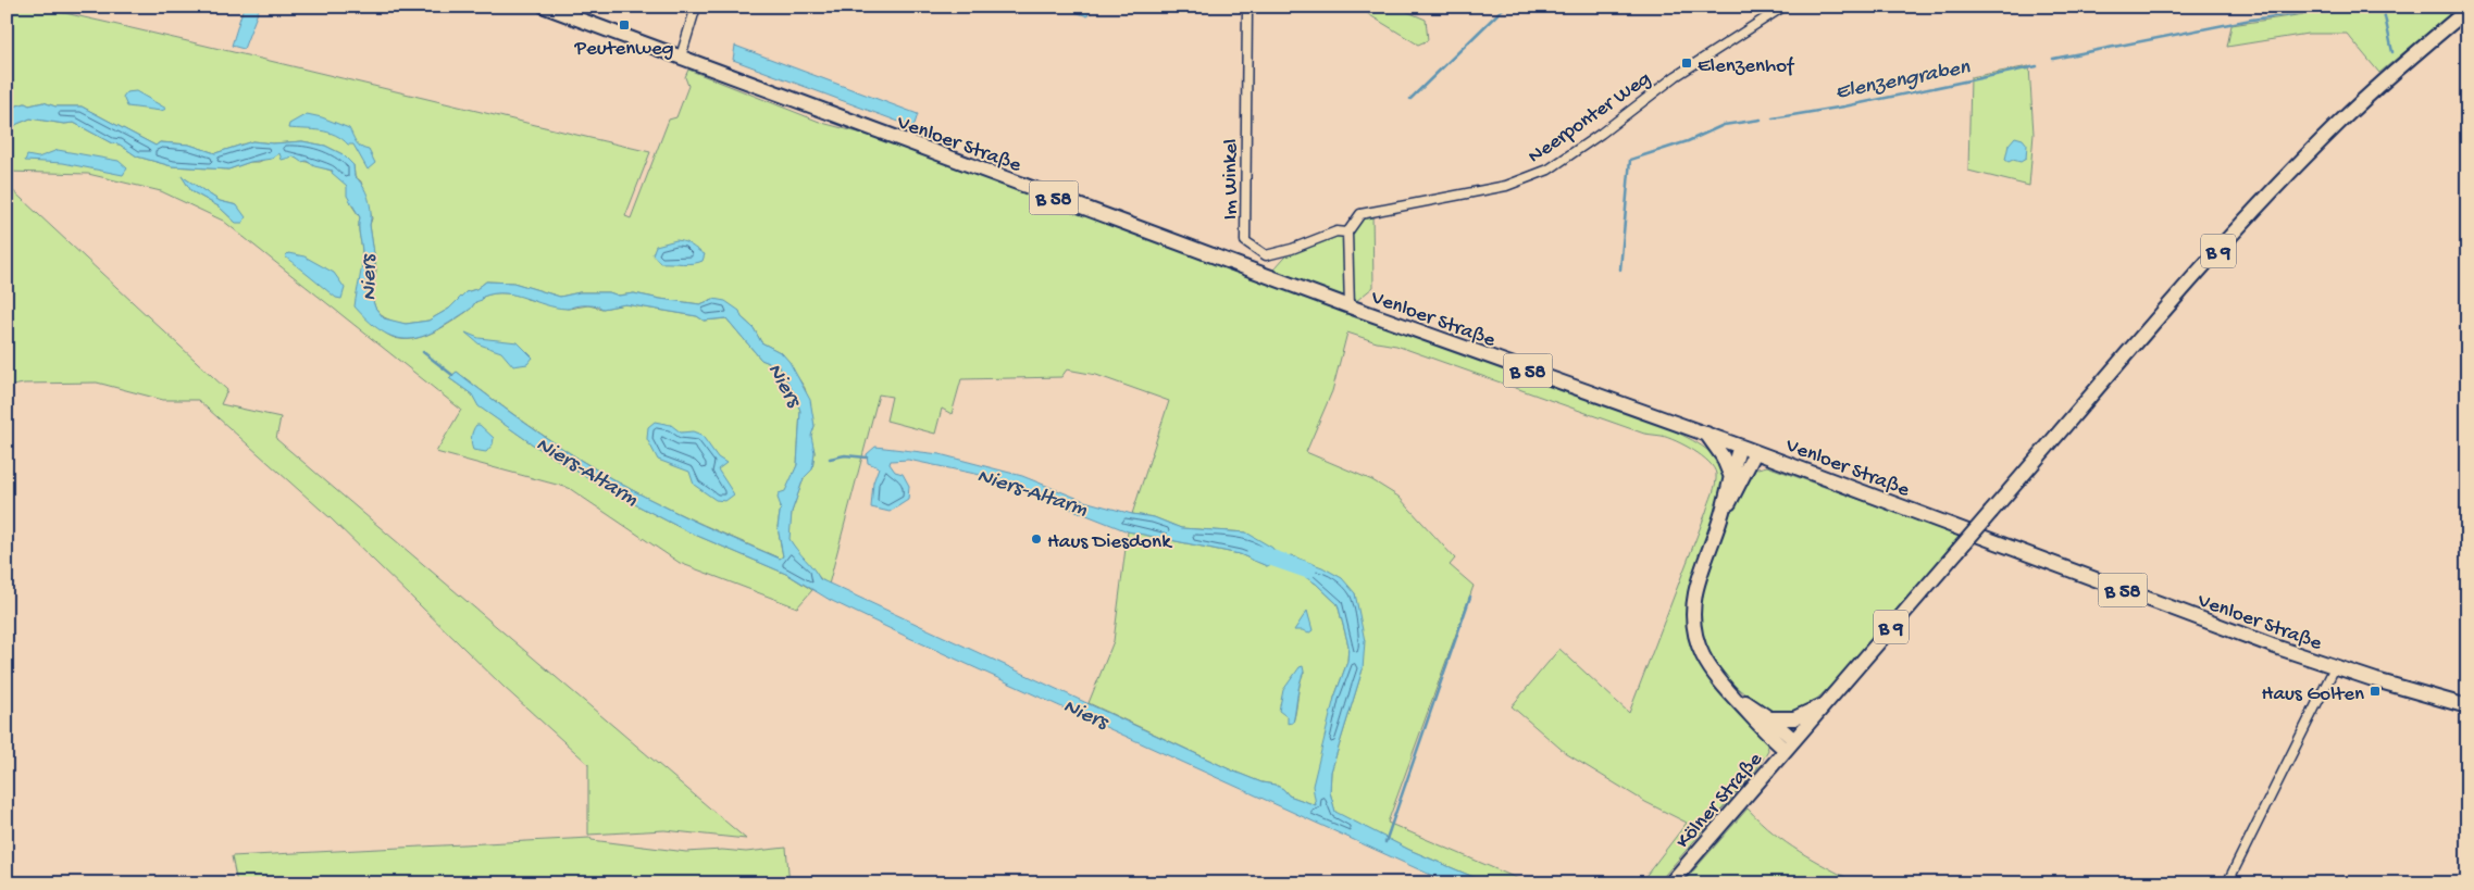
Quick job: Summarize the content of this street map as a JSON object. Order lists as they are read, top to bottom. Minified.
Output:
{"streets":{"main road":["Venloer Straße","B 58","B 9","Kölner Straße"],"street":["Neerponter Weg","Im Winkel"]},"crossings":[["Neerponter Weg","Im Winkel"],["B 9","Kölner Straße"]],"water":["Elenzengraben","Niers","Niers-Altarm"],"places":{"transit":["Peutenweg","Elenzenhof","Haus Golten"],"other":["Haus Diesdonk"]}}
